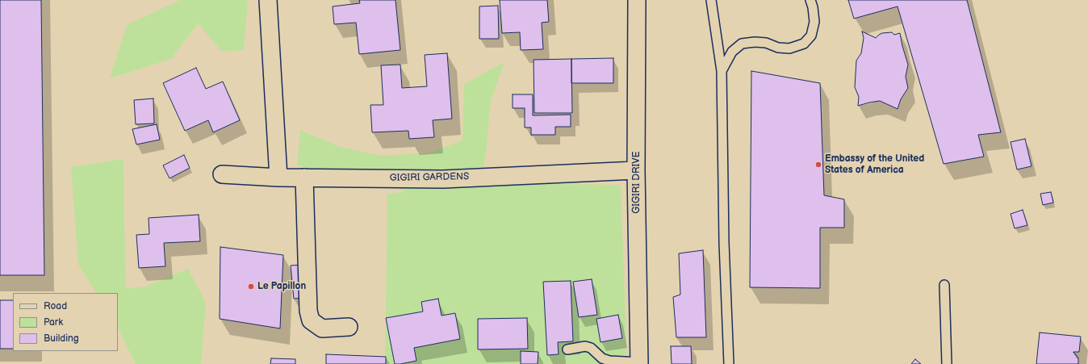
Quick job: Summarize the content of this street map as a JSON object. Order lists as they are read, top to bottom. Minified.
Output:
{"streets":{"street":["GIGIRI GARDENS","GIGIRI DRIVE"]},"crossings":[["GIGIRI GARDENS","GIGIRI DRIVE"]],"places":["Embassy of the United States of America","Le Papillon"],"legend":["Road","Park","Building"]}
